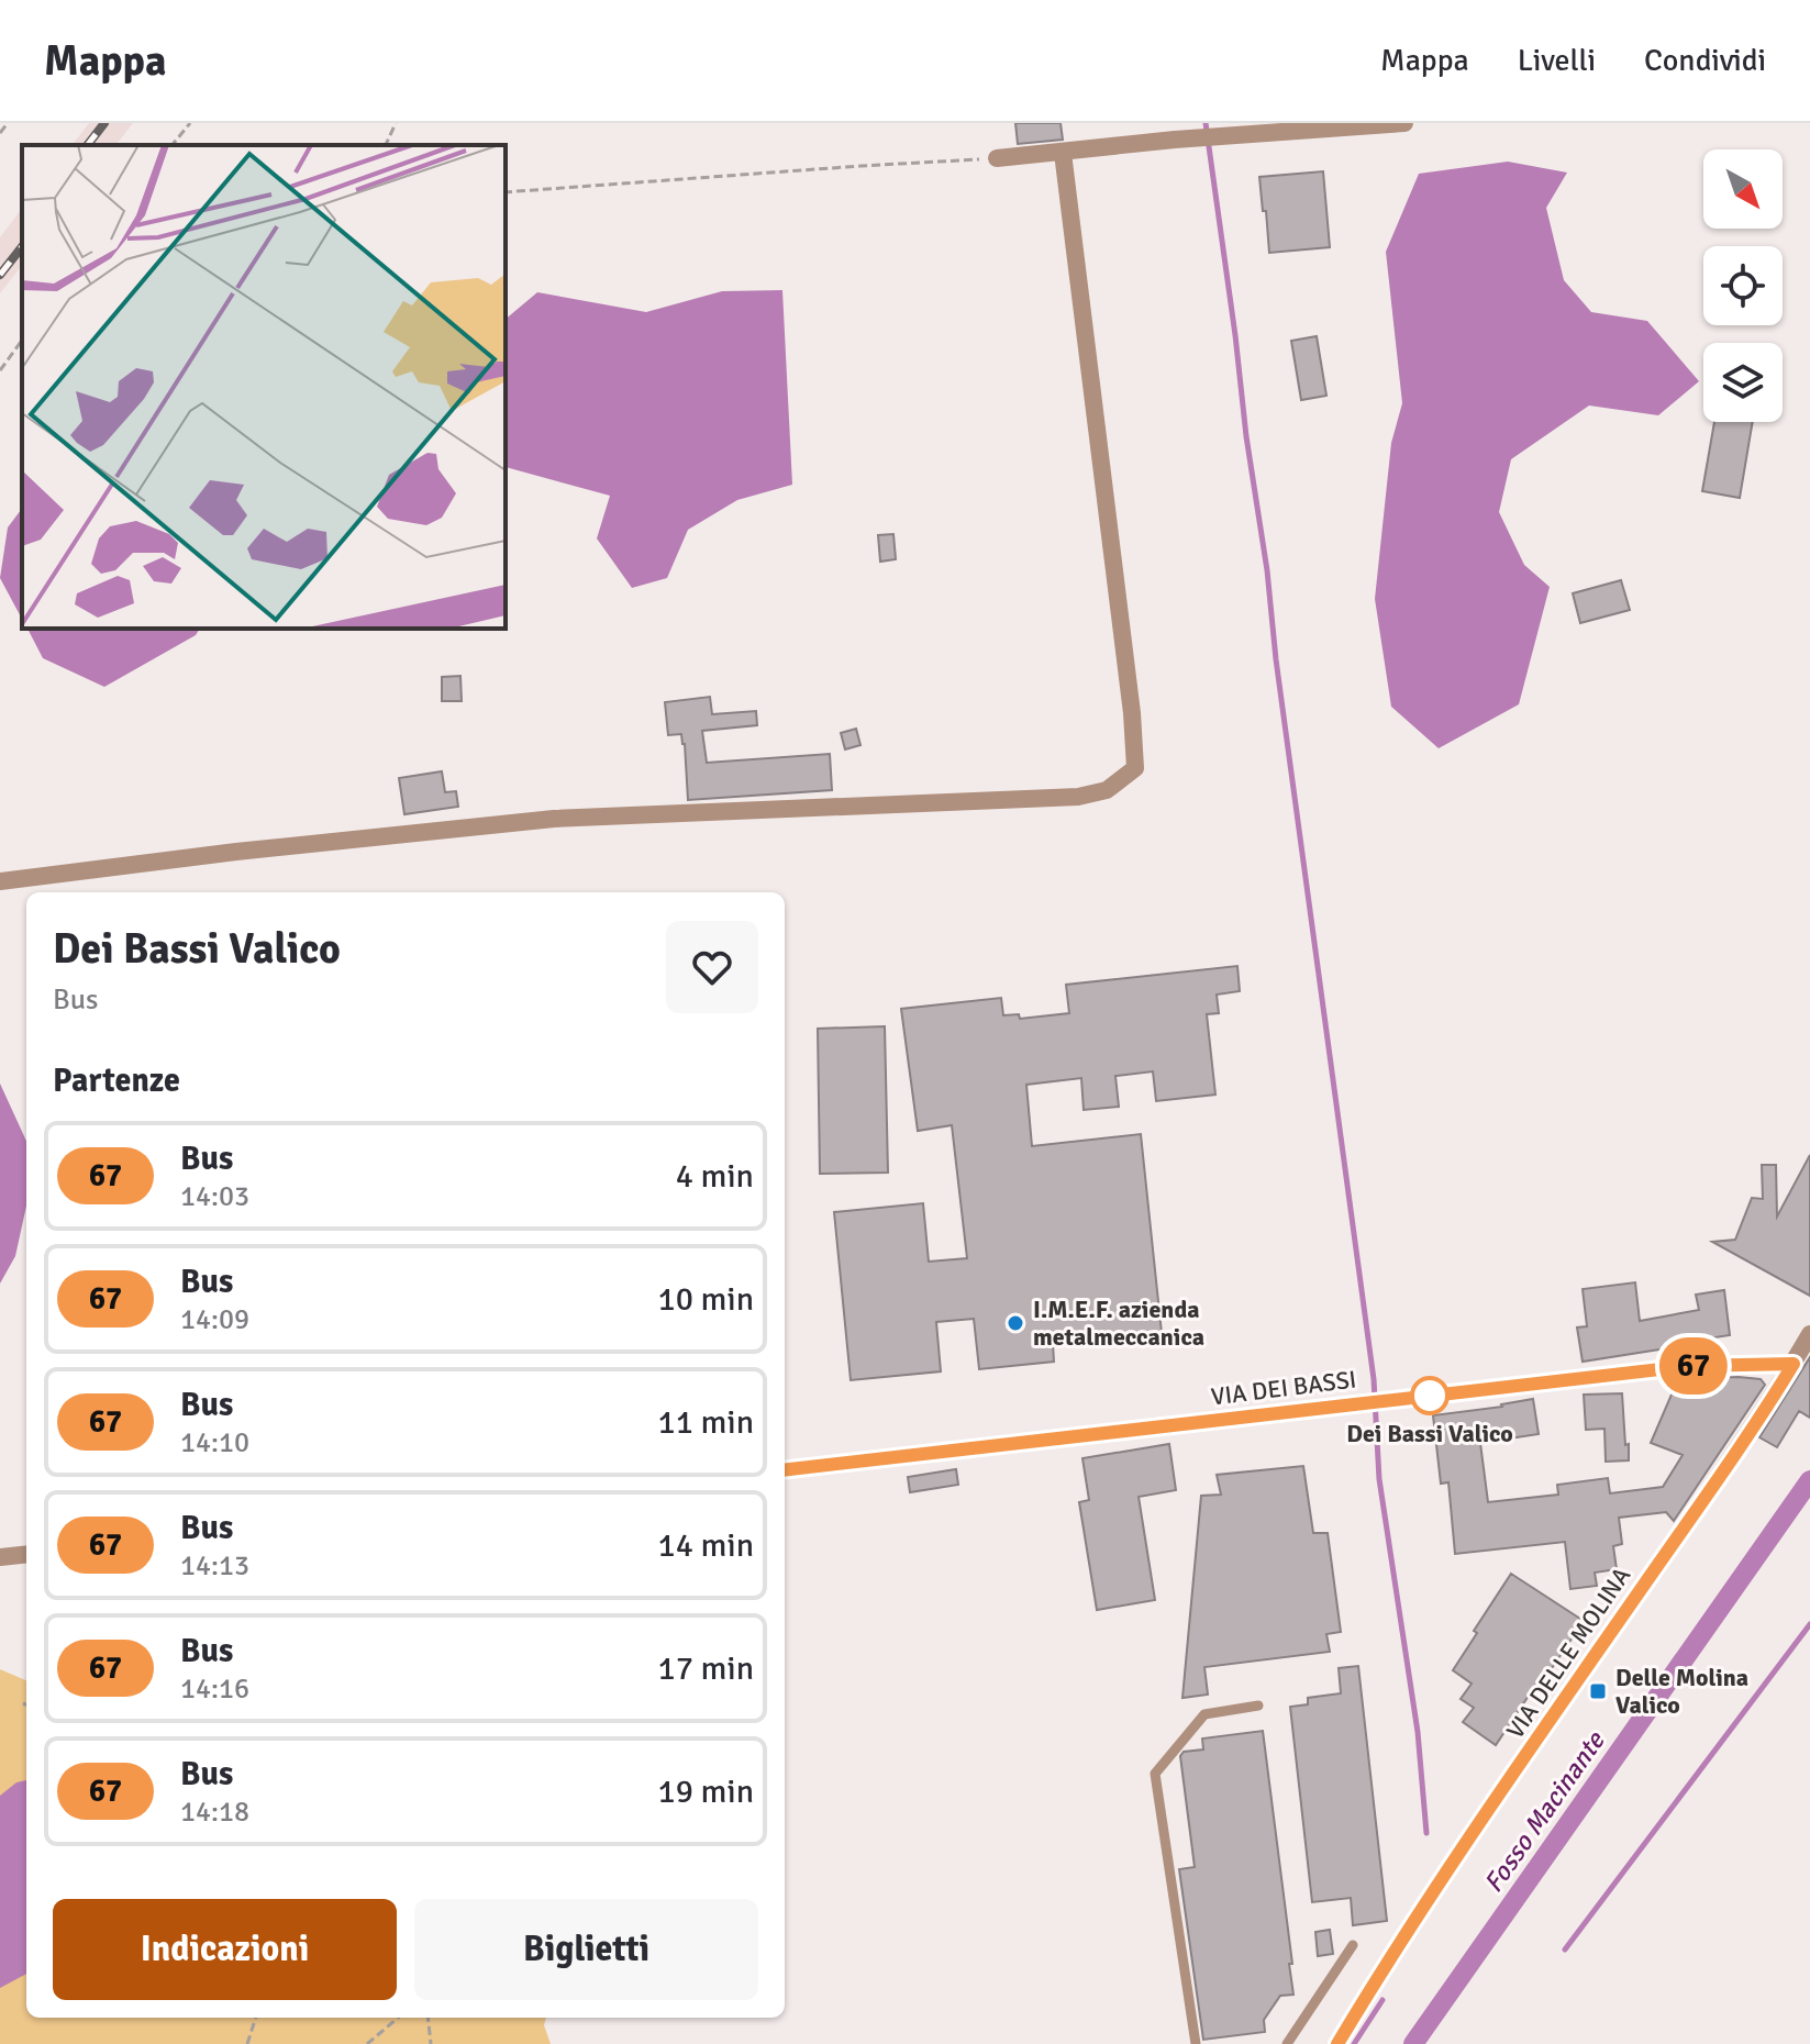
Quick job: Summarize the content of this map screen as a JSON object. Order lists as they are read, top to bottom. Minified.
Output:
{"streets":{"street":["VIA DEI BASSI","VIA DELLE MOLINA"]},"crossings":[["VIA DEI BASSI","VIA DELLE MOLINA"]],"water":["Fosso Macinante"],"places":{"other":["I.M.E.F. azienda metalmeccanica","Dei Bassi Valico"],"transit":["Delle Molina Valico"]},"lines":["bus line 67"],"north":"bottom right","page":{"header":"Mappa","nav":["Mappa","Livelli","Condividi"],"on_map":"67","heading":[["Dei Bassi Valico","Bus"],"Partenze"],"list":[{"mark":"67","name":"Bus","note":"14:03","value":"4 min"},{"mark":"67","name":"Bus","note":"14:09","value":"10 min"},{"mark":"67","name":"Bus","note":"14:10","value":"11 min"},{"mark":"67","name":"Bus","note":"14:13","value":"14 min"},{"mark":"67","name":"Bus","note":"14:16","value":"17 min"},{"mark":"67","name":"Bus","note":"14:18","value":"19 min"}],"buttons":["Indicazioni","Biglietti"]}}
